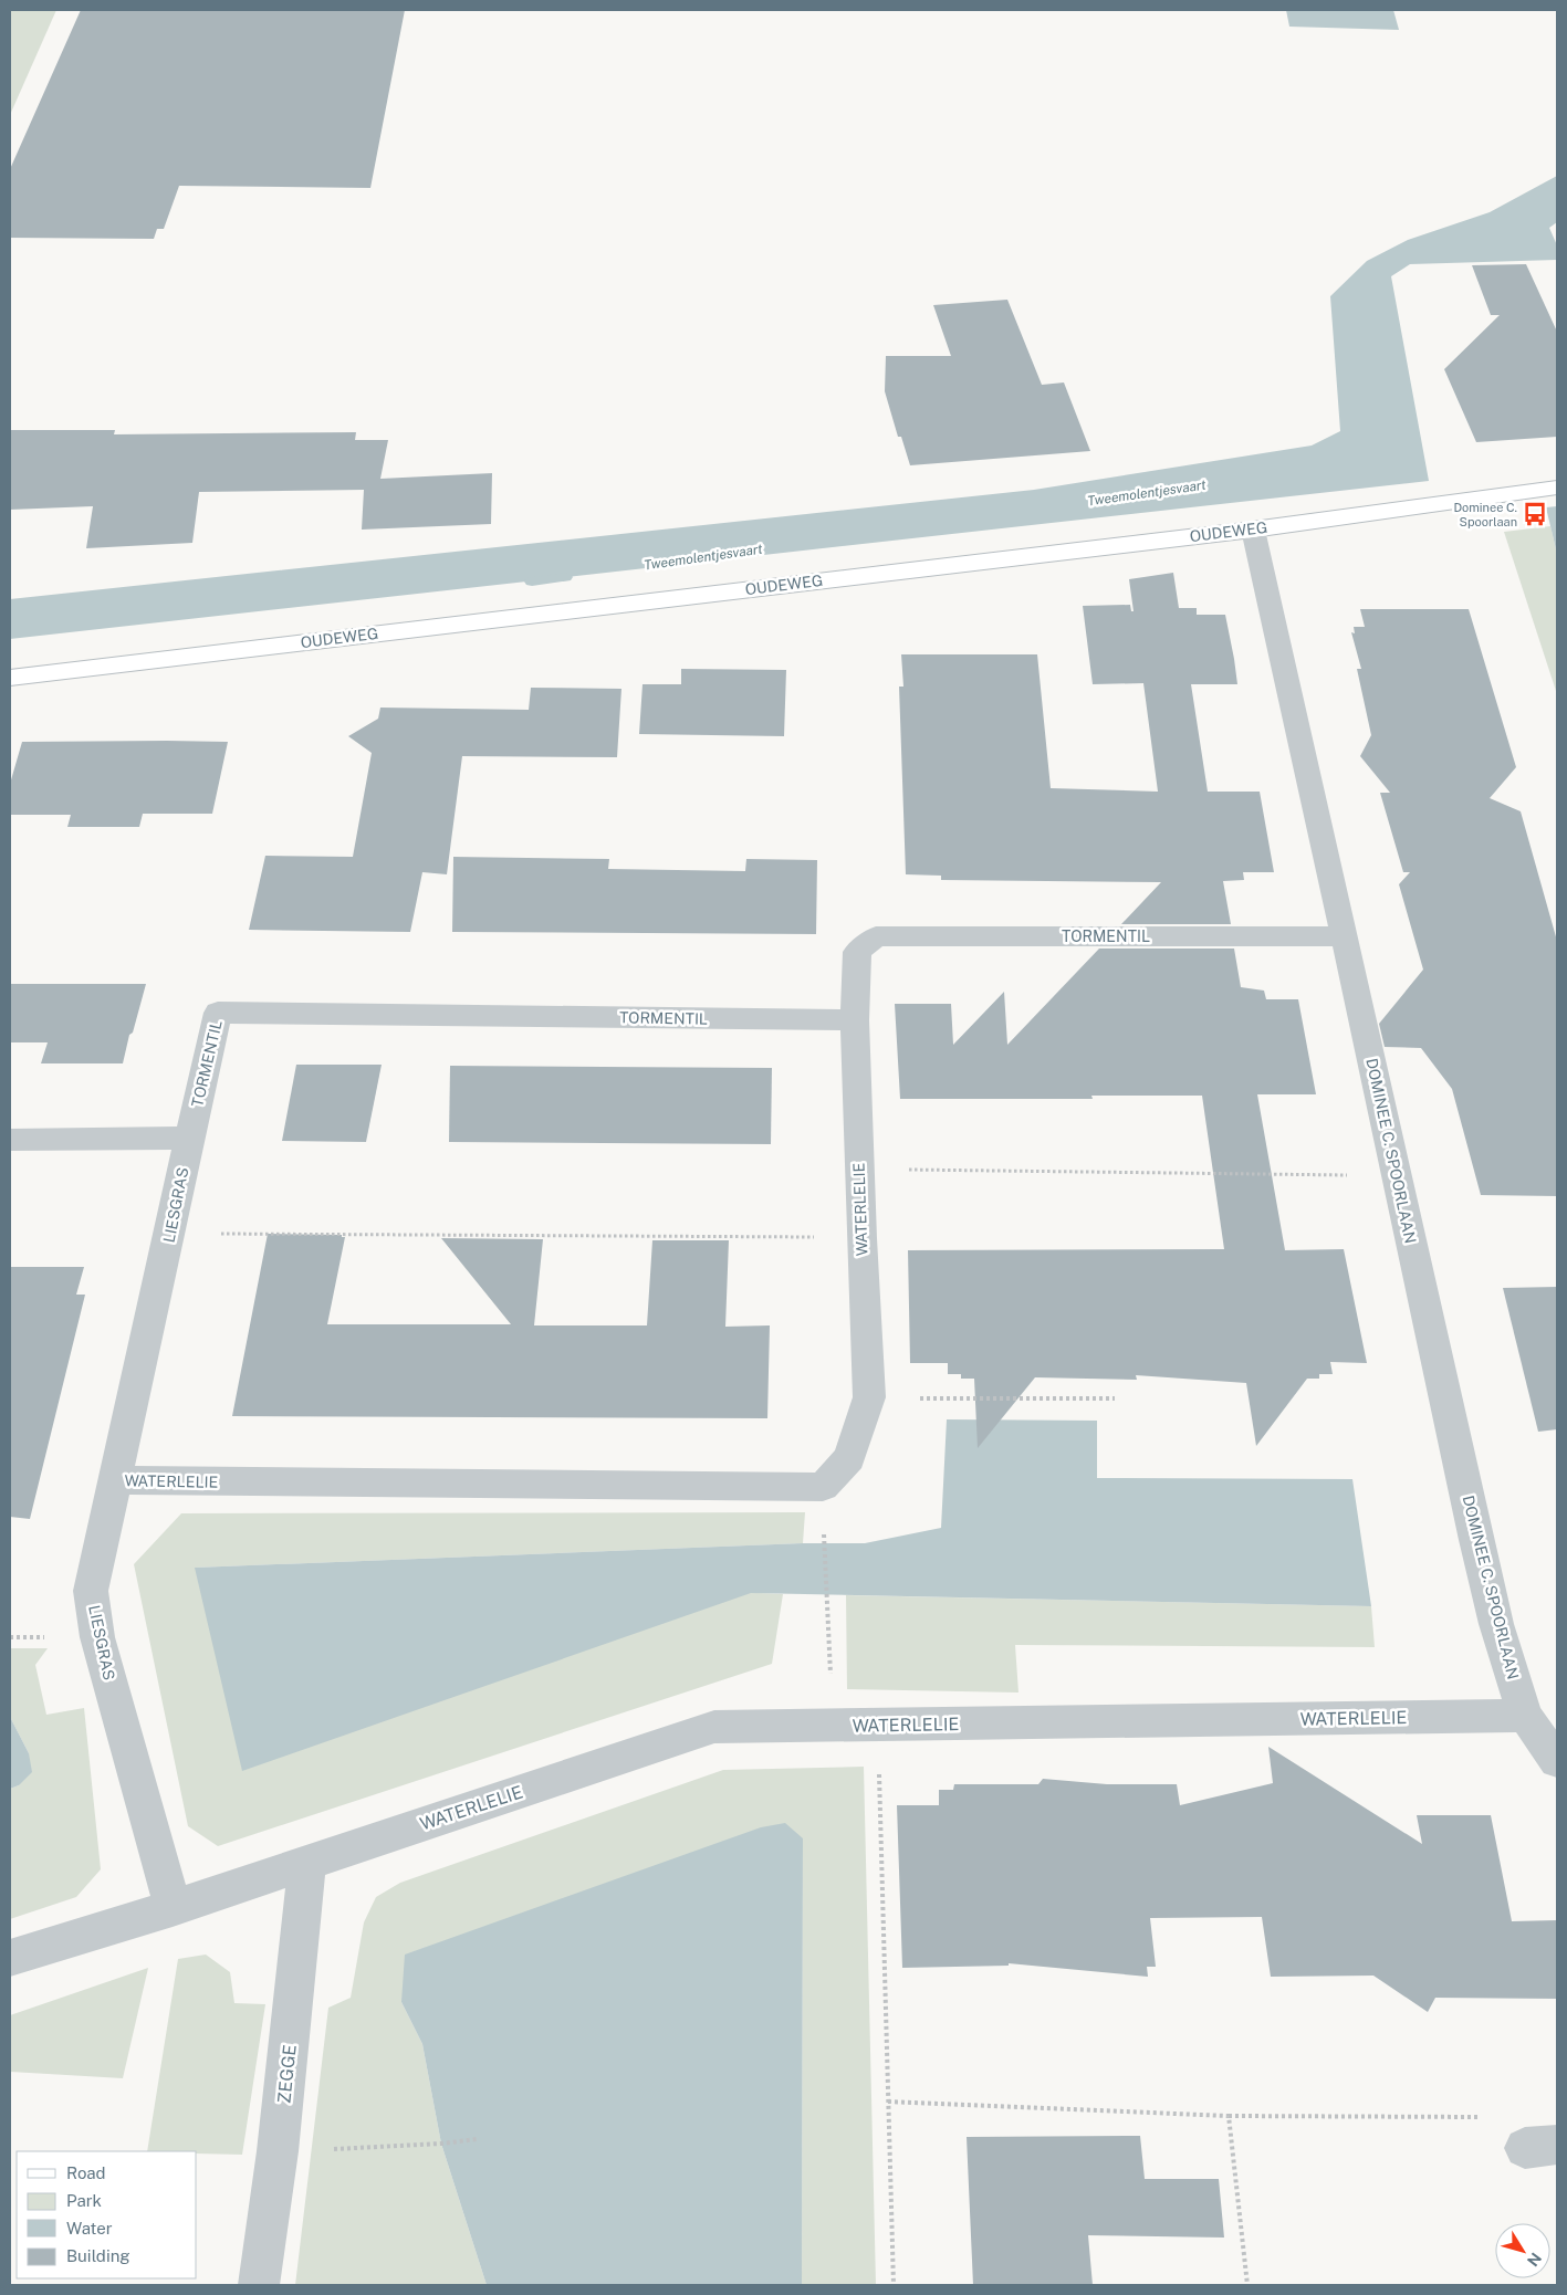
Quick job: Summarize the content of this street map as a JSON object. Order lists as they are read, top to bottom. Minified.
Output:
{"streets":{"street":["OUDEWEG","TORMENTIL","DOMINEE C. SPOORLAAN","LIESGRAS","WATERLELIE","ZEGGE"]},"crossings":[["OUDEWEG","DOMINEE C. SPOORLAAN"],["TORMENTIL","DOMINEE C. SPOORLAAN"],["TORMENTIL","LIESGRAS"],["TORMENTIL","WATERLELIE"],["DOMINEE C. SPOORLAAN","WATERLELIE"],["LIESGRAS","WATERLELIE"],["WATERLELIE","ZEGGE"]],"water":["Tweemolentjesvaart"],"places":{"bus stop":["Dominee C. Spoorlaan"]},"legend":["Road","Park","Water","Building"],"north":"bottom right"}
